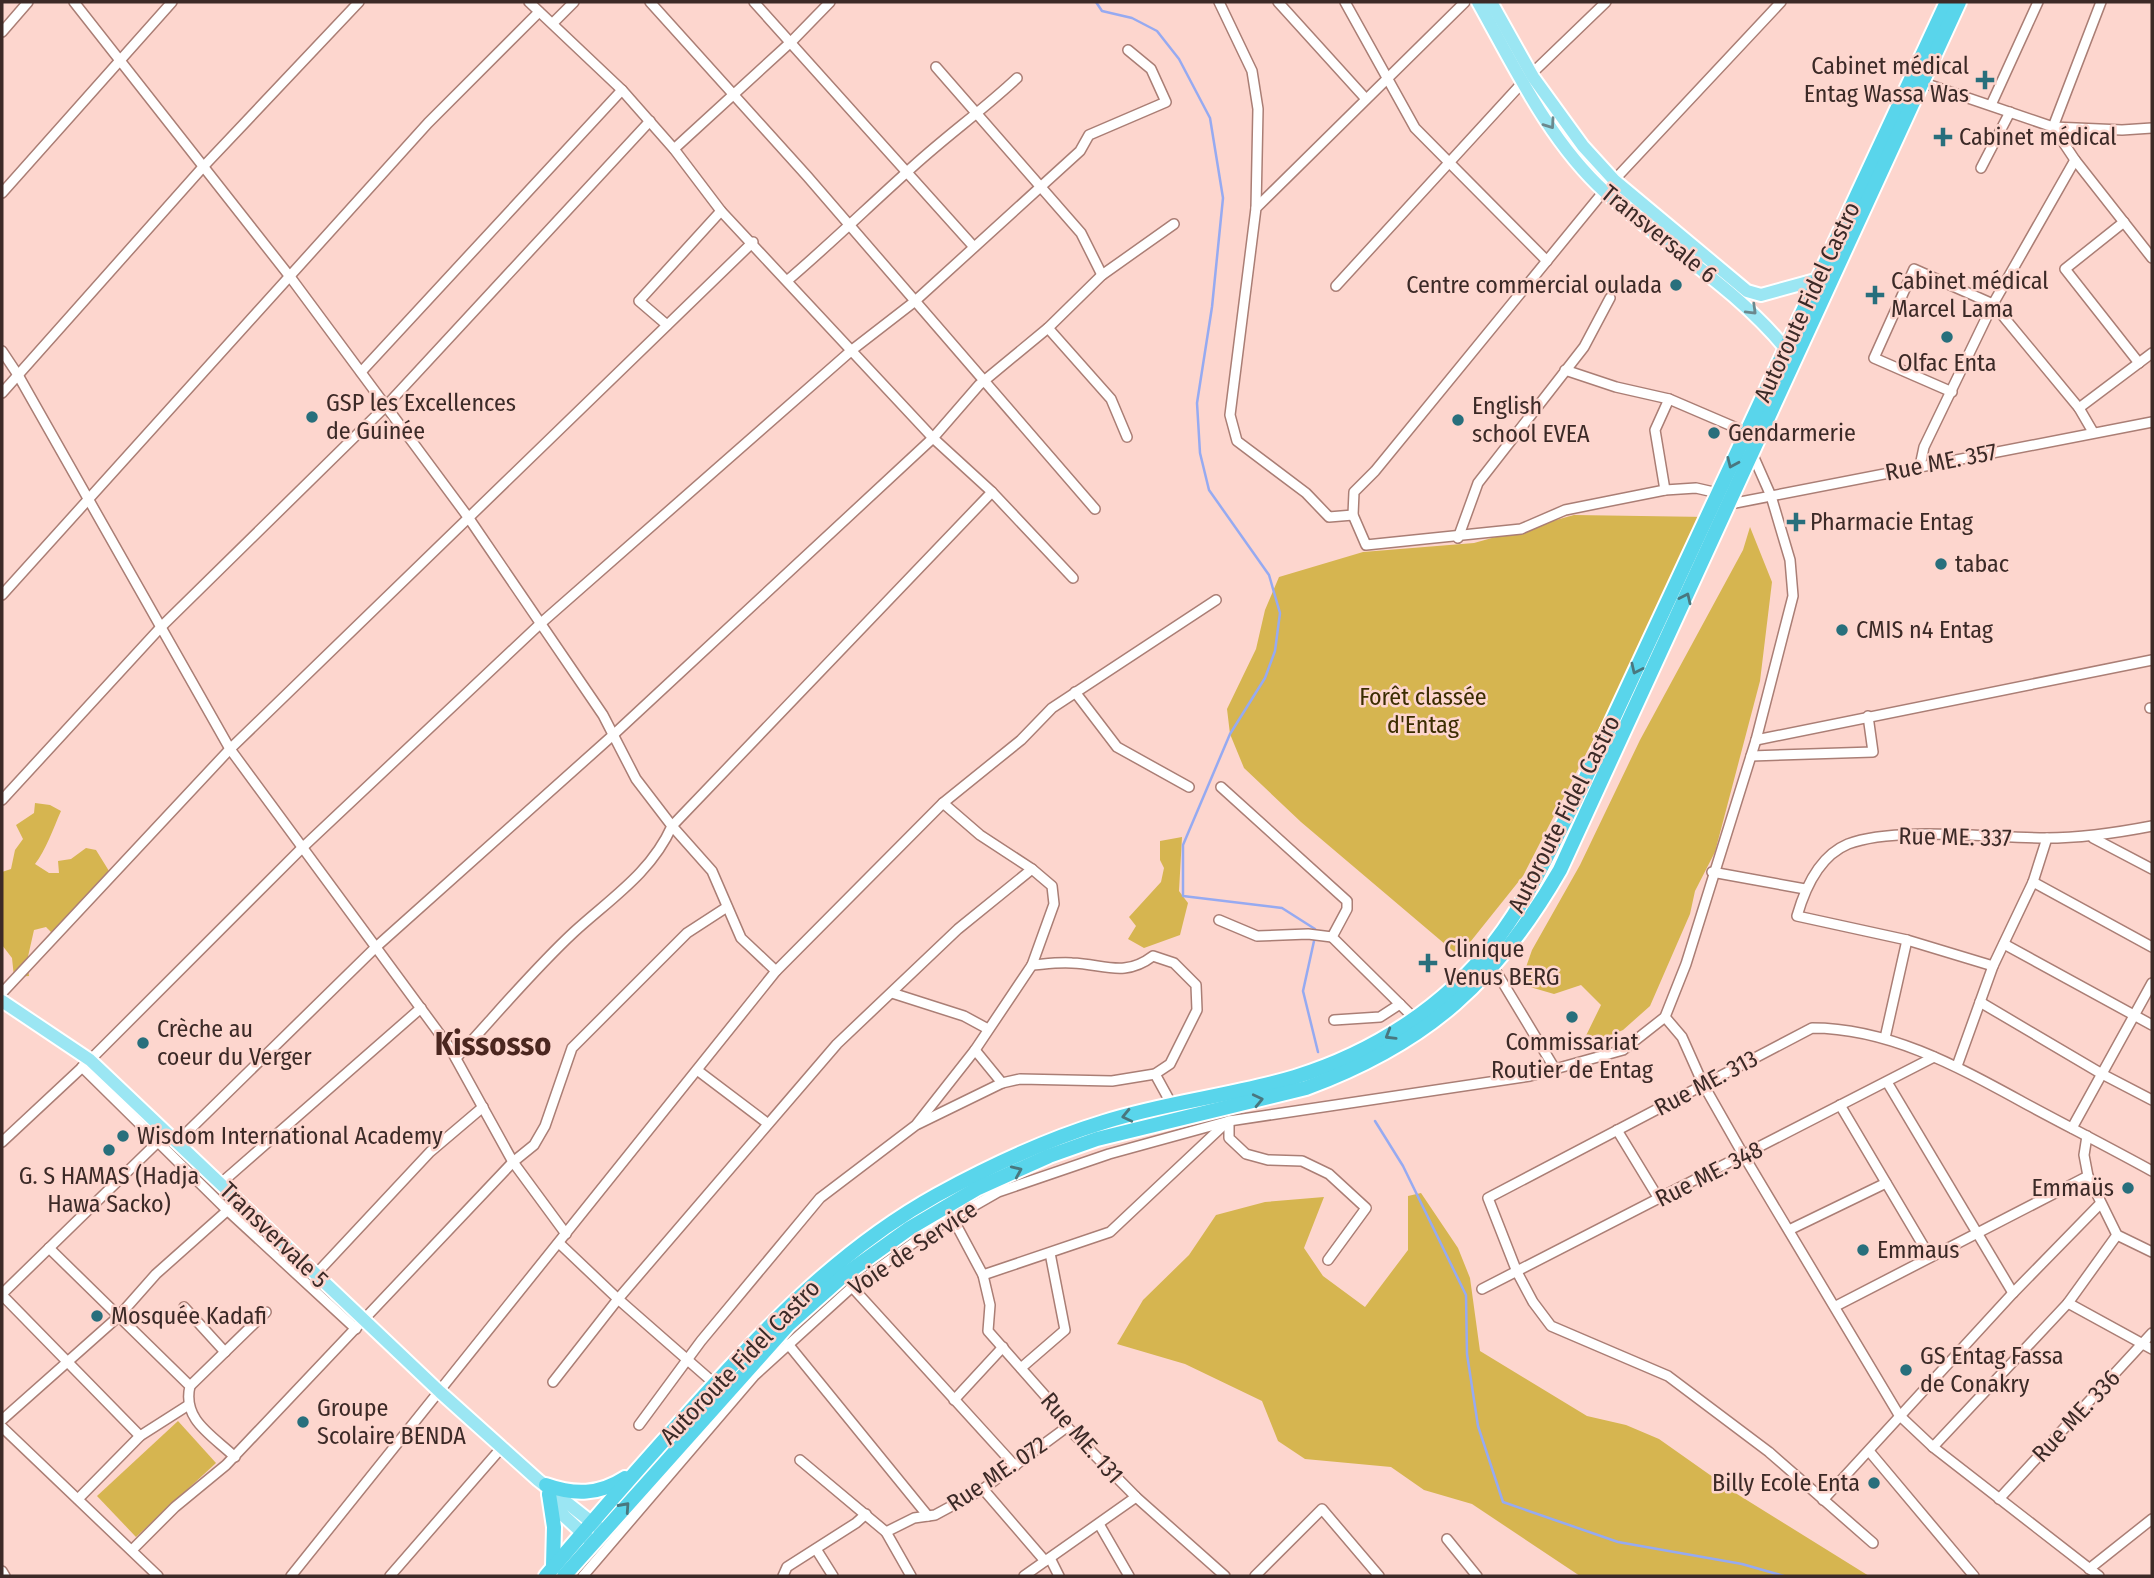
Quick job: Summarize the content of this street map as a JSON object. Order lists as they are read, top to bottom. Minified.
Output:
{"streets":{"highway":["Autoroute Fidel Castro"],"main road":["Transversale 6","Transvervale 5"],"street":["Rue ME. 357","Rue ME. 337","Rue ME. 313","Rue ME. 348","Voie de Service","Rue ME. 336","Rue ME. 131","Rue ME. 072"]},"crossings":[["Transversale 6","Autoroute Fidel Castro"],["Autoroute Fidel Castro","Rue ME. 357"],["Autoroute Fidel Castro","Transvervale 5"],["Autoroute Fidel Castro","Voie de Service"],["Rue ME. 313","Rue ME. 348"],["Voie de Service","Rue ME. 131"],["Rue ME. 131","Rue ME. 072"]],"districts":["Kissosso"],"parks":["Forêt classée d'Entag"],"places":{"health":["Cabinet médical Entag Wassa Was","Cabinet médical","Cabinet médical Marcel Lama","Pharmacie Entag","Clinique Venus BERG"],"other":["Centre commercial oulada","Olfac Enta","GSP les Excellences de Guinée","English school EVEA","Gendarmerie","tabac","CMIS n4 Entag","Commissariat Routier de Entag","Crèche au coeur du Verger","Wisdom International Academy","G. S HAMAS (Hadja Hawa Sacko)","Emmaüs","Emmaus","Mosquée Kadafi","GS Entag Fassa de Conakry","Groupe Scolaire BENDA","Billy Ecole Enta"]}}
